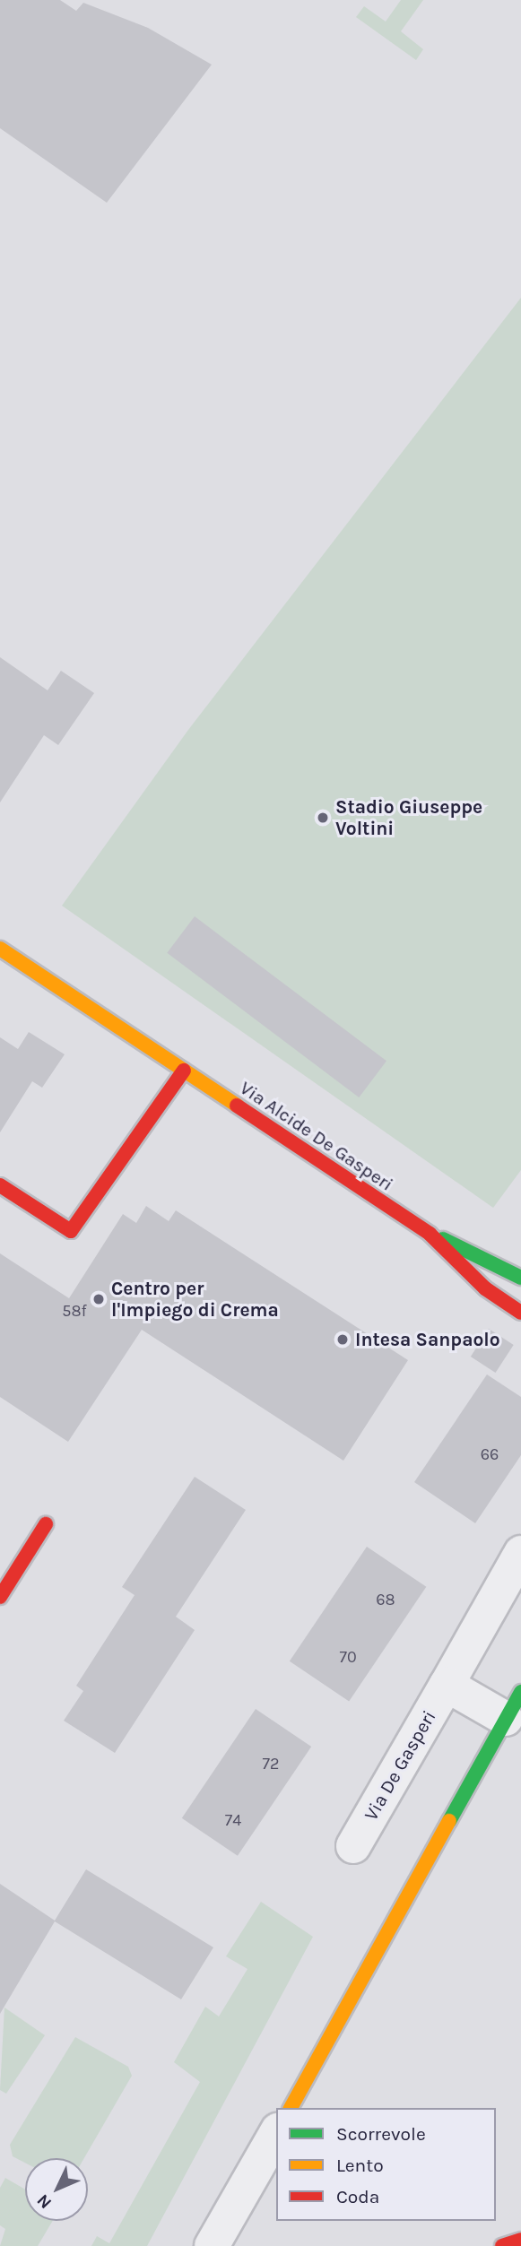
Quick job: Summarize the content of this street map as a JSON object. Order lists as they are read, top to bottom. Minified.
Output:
{"streets":{"street":["Via Alcide De Gasperi","Via De Gasperi"]},"places":["Stadio Giuseppe Voltini","Centro per l'Impiego di Crema","Intesa Sanpaolo"],"house_numbers":["58f","66","68","70","72","74"],"legend":["Scorrevole","Lento","Coda"],"north":"bottom left"}
